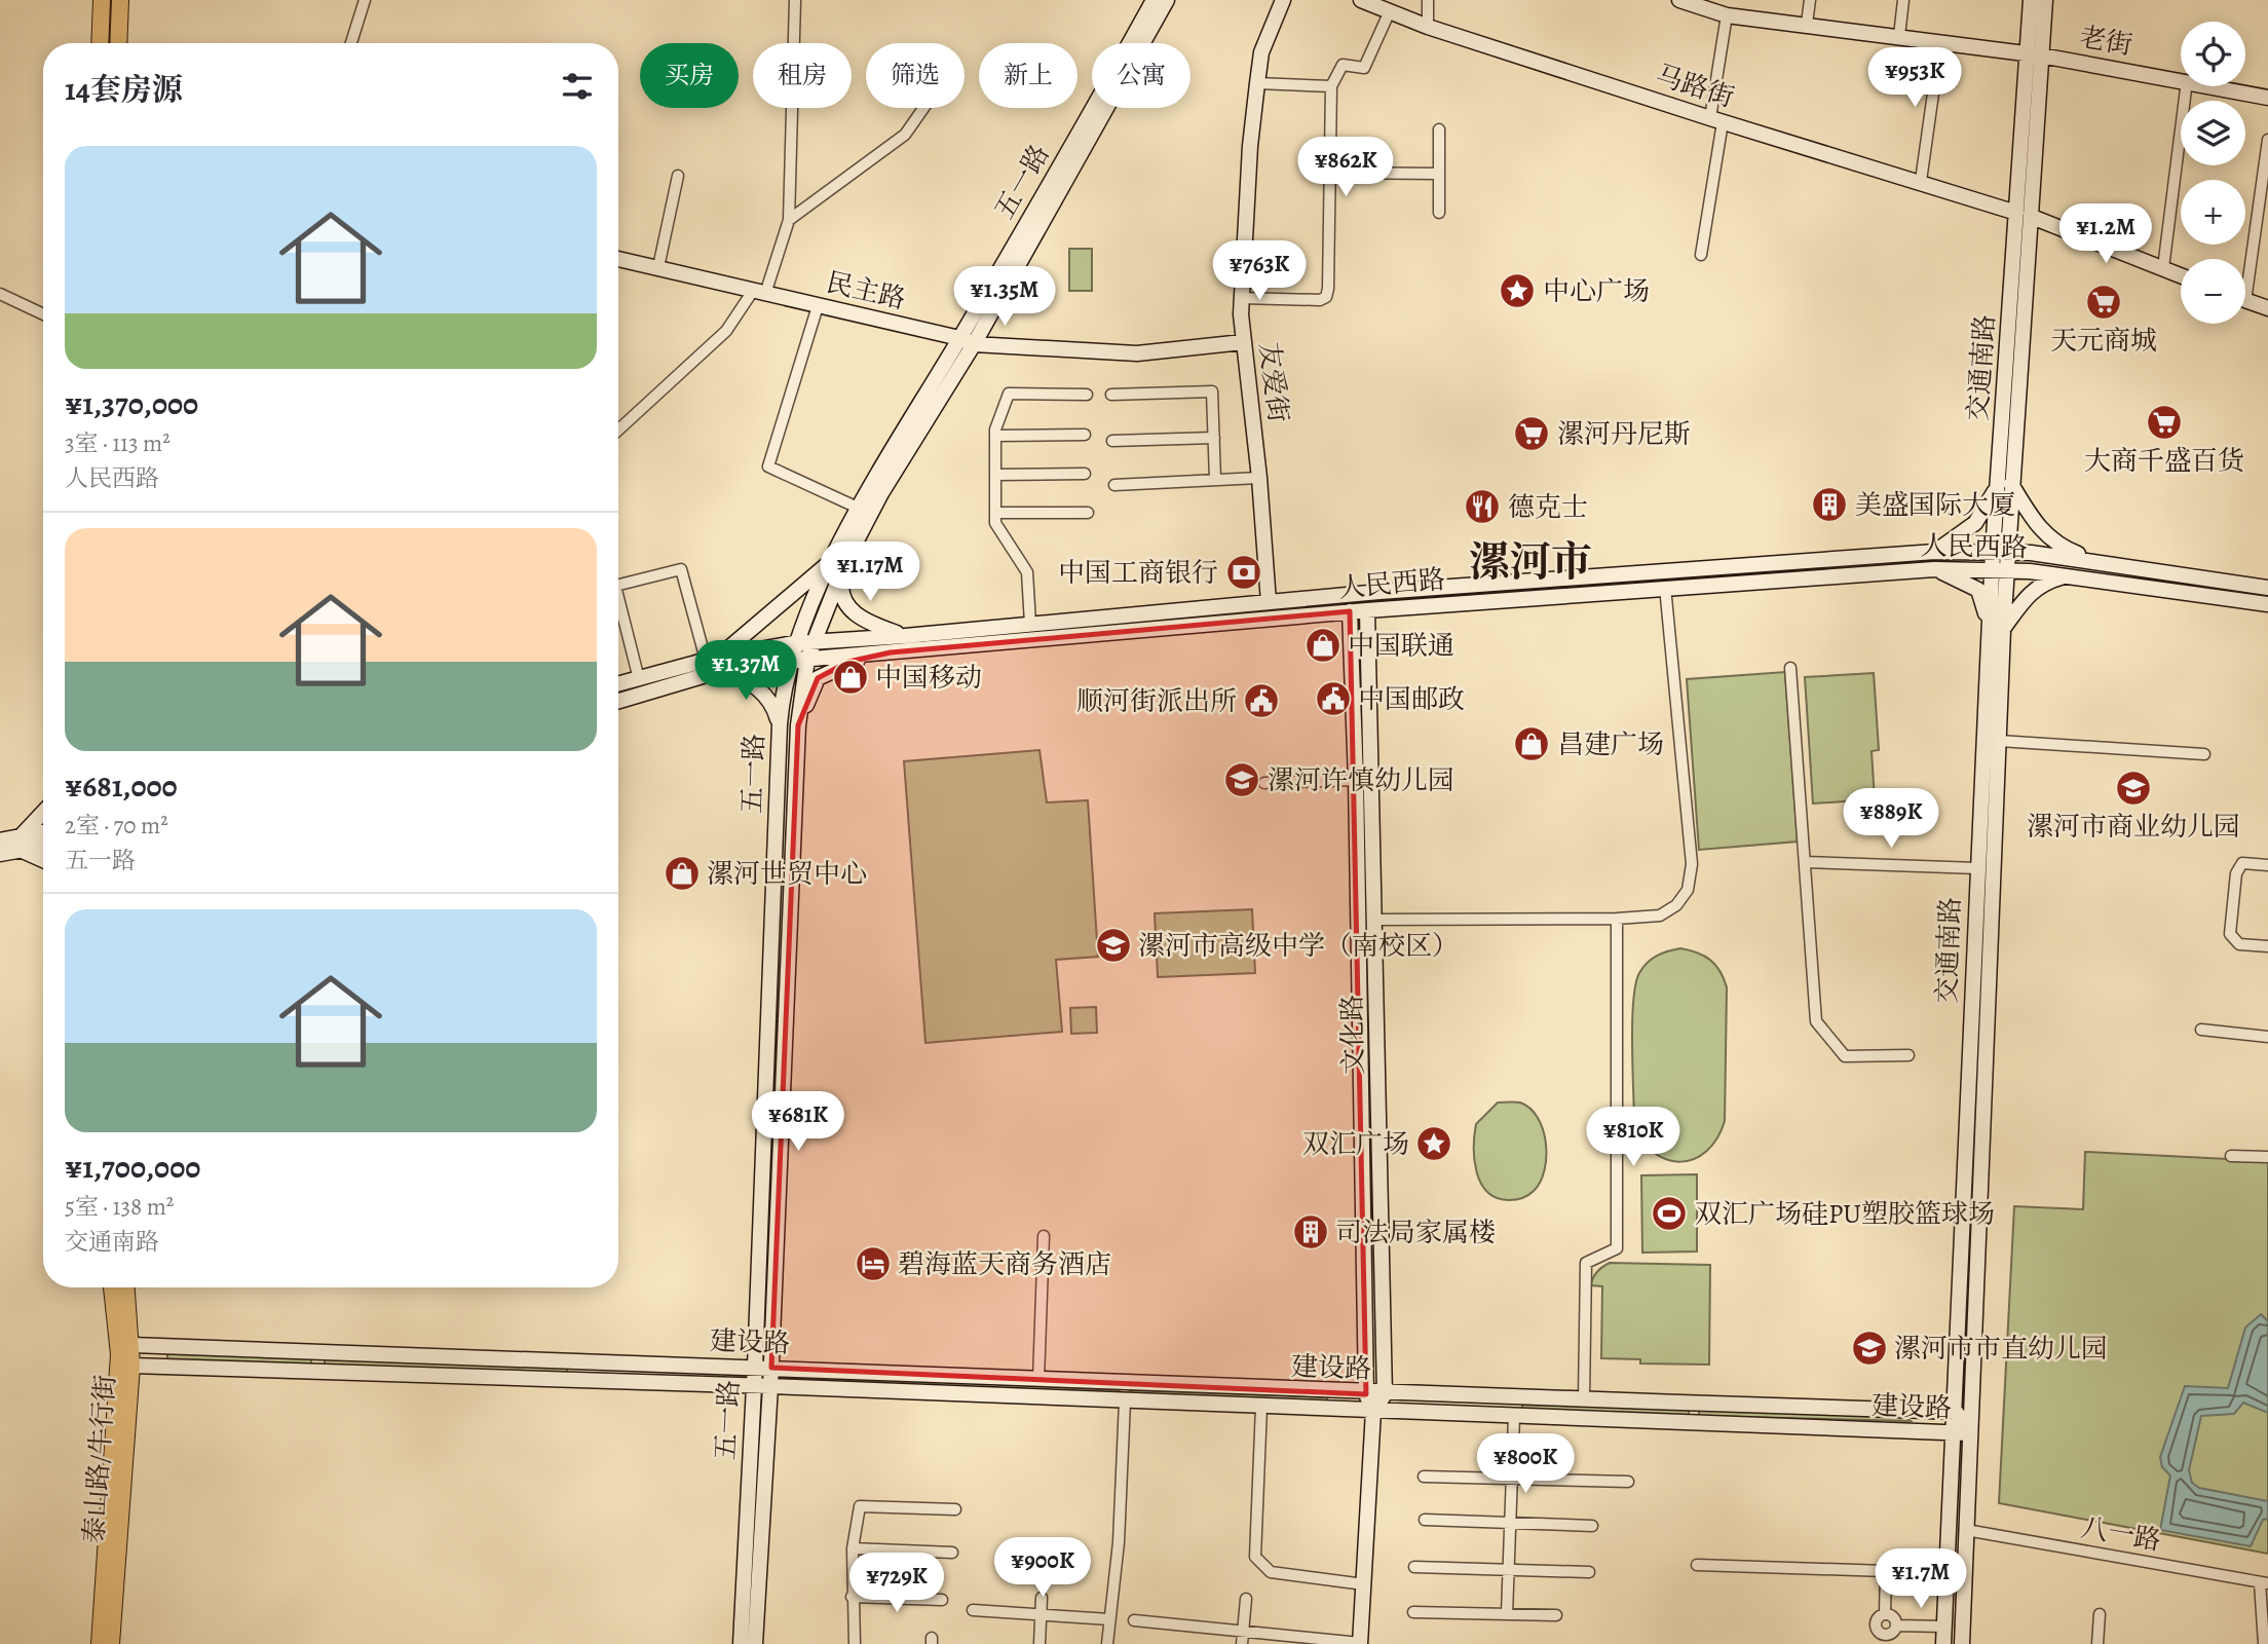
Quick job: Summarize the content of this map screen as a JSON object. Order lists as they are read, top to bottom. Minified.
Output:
{"streets":{"main road":["泰山路/牛行街"],"street":["老街","马路街","五一路","民主路","交通南路","友爱街","人民西路","文化路","建设路","八一路"]},"crossings":[["老街","交通南路"],["马路街","交通南路"],["五一路","民主路"],["五一路","人民西路"],["五一路","建设路"],["民主路","友爱街"],["交通南路","人民西路"],["交通南路","建设路"],["交通南路","八一路"],["友爱街","人民西路"],["人民西路","文化路"],["文化路","建设路"],["建设路","泰山路/牛行街"]],"districts":["漯河市"],"places":{"place":["中心广场","双汇广场"],"supermarket":["天元商城","大商千盛百货","漯河丹尼斯"],"building":["美盛国际大厦","司法局家属楼"],"restaurant":["德克士"],"bank":["中国工商银行"],"shop":["中国联通","中国移动","昌建广场","漯河世贸中心"],"public building":["中国邮政","顺河街派出所"],"school or university":["漯河许慎幼儿园","漯河市商业幼儿园","漯河市高级中学（南校区）","漯河市市直幼儿园"],"sports":["双汇广场硅PU塑胶篮球场"],"hotel":["碧海蓝天商务酒店"]},"page":{"map_buttons":["+","−"],"chip":["买房","租房","筛选","新上","公寓"],"heading":"14套房源","price":["¥953K","¥862K","¥1.2M","¥763K","¥1.35M","¥1.17M","¥1.37M","¥889K","¥681K","¥810K","¥800K","¥900K","¥1.7M","¥729K"],"list":[{"name":"¥1,370,000","note":"3室 · 113 m² · 人民西路"},{"name":"¥681,000","note":"2室 · 70 m² · 五一路"},{"name":"¥1,700,000","note":"5室 · 138 m² · 交通南路"}]}}
